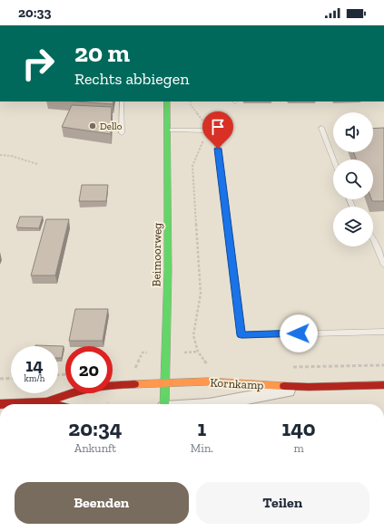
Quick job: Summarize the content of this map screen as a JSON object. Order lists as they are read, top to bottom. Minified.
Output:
{"streets":{"main road":["Beimoorweg","Kornkamp"]},"crossings":[["Beimoorweg","Kornkamp"]],"places":["Dello"],"page":{"status":"20:33","turn":["20 m","Rechts abbiegen"],"speed":"14 km/h","limit":"20","eta":["20:34","Ankunft","1","Min.","140","m"],"buttons":["Beenden","Teilen"]}}
